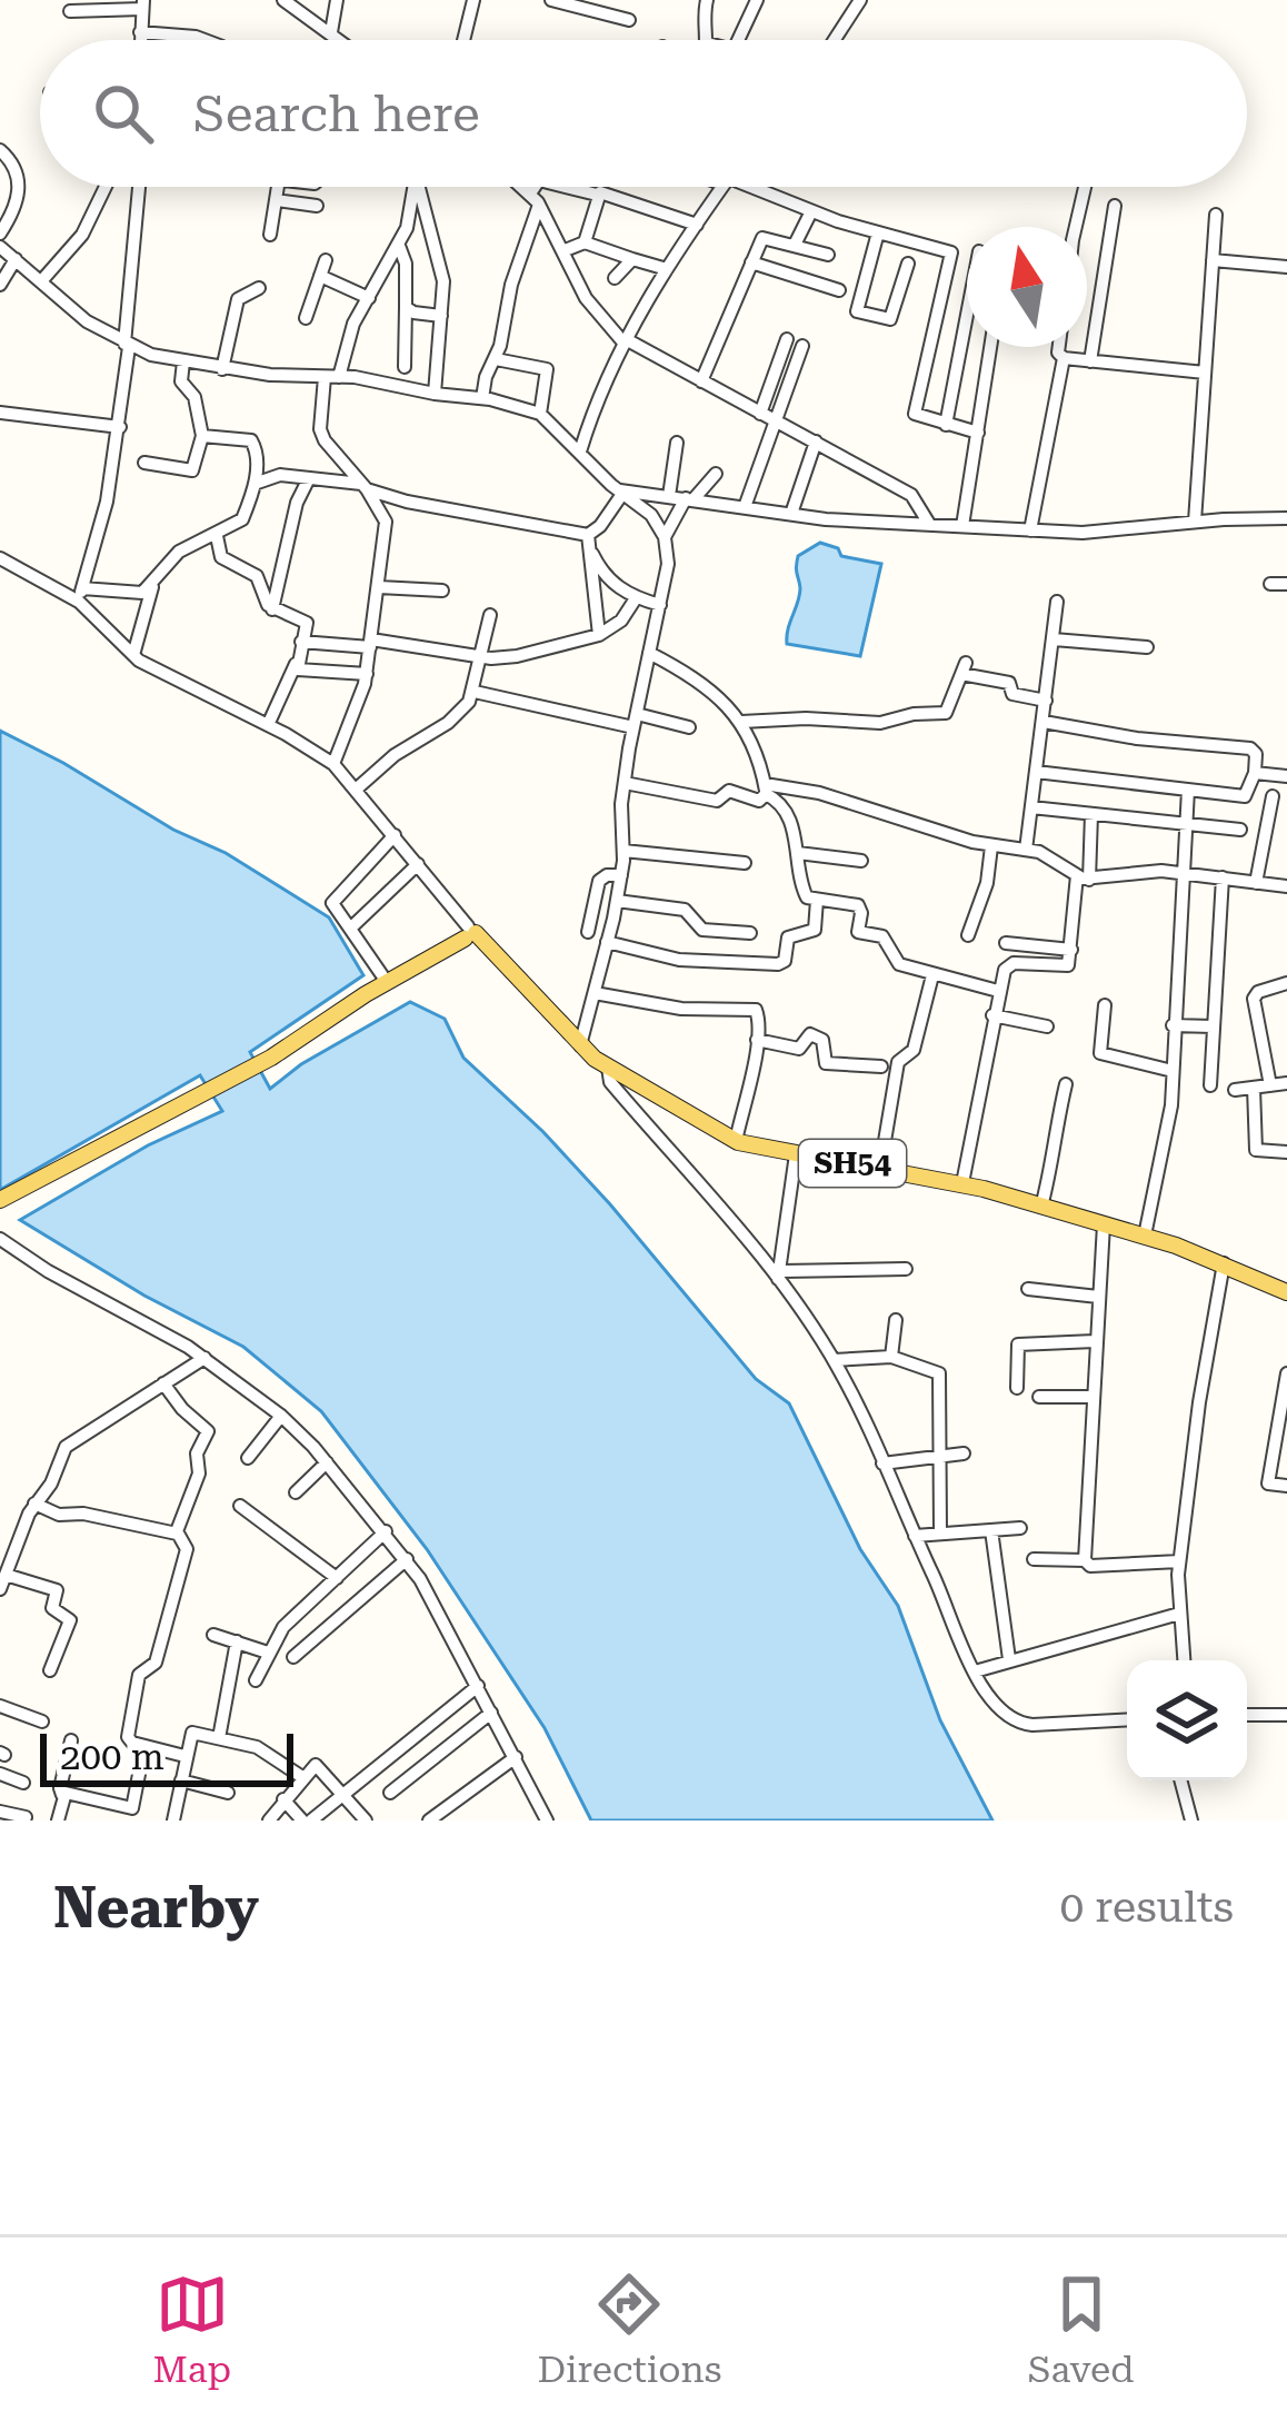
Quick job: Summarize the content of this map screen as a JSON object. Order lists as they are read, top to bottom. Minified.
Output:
{"streets":{"main road":["SH54"]},"scale_bar":"200 m","north":"top","page":{"search":"Search here","scale":"200 m","heading":["Nearby","0 results"],"nav":["Map","Directions","Saved"]}}
